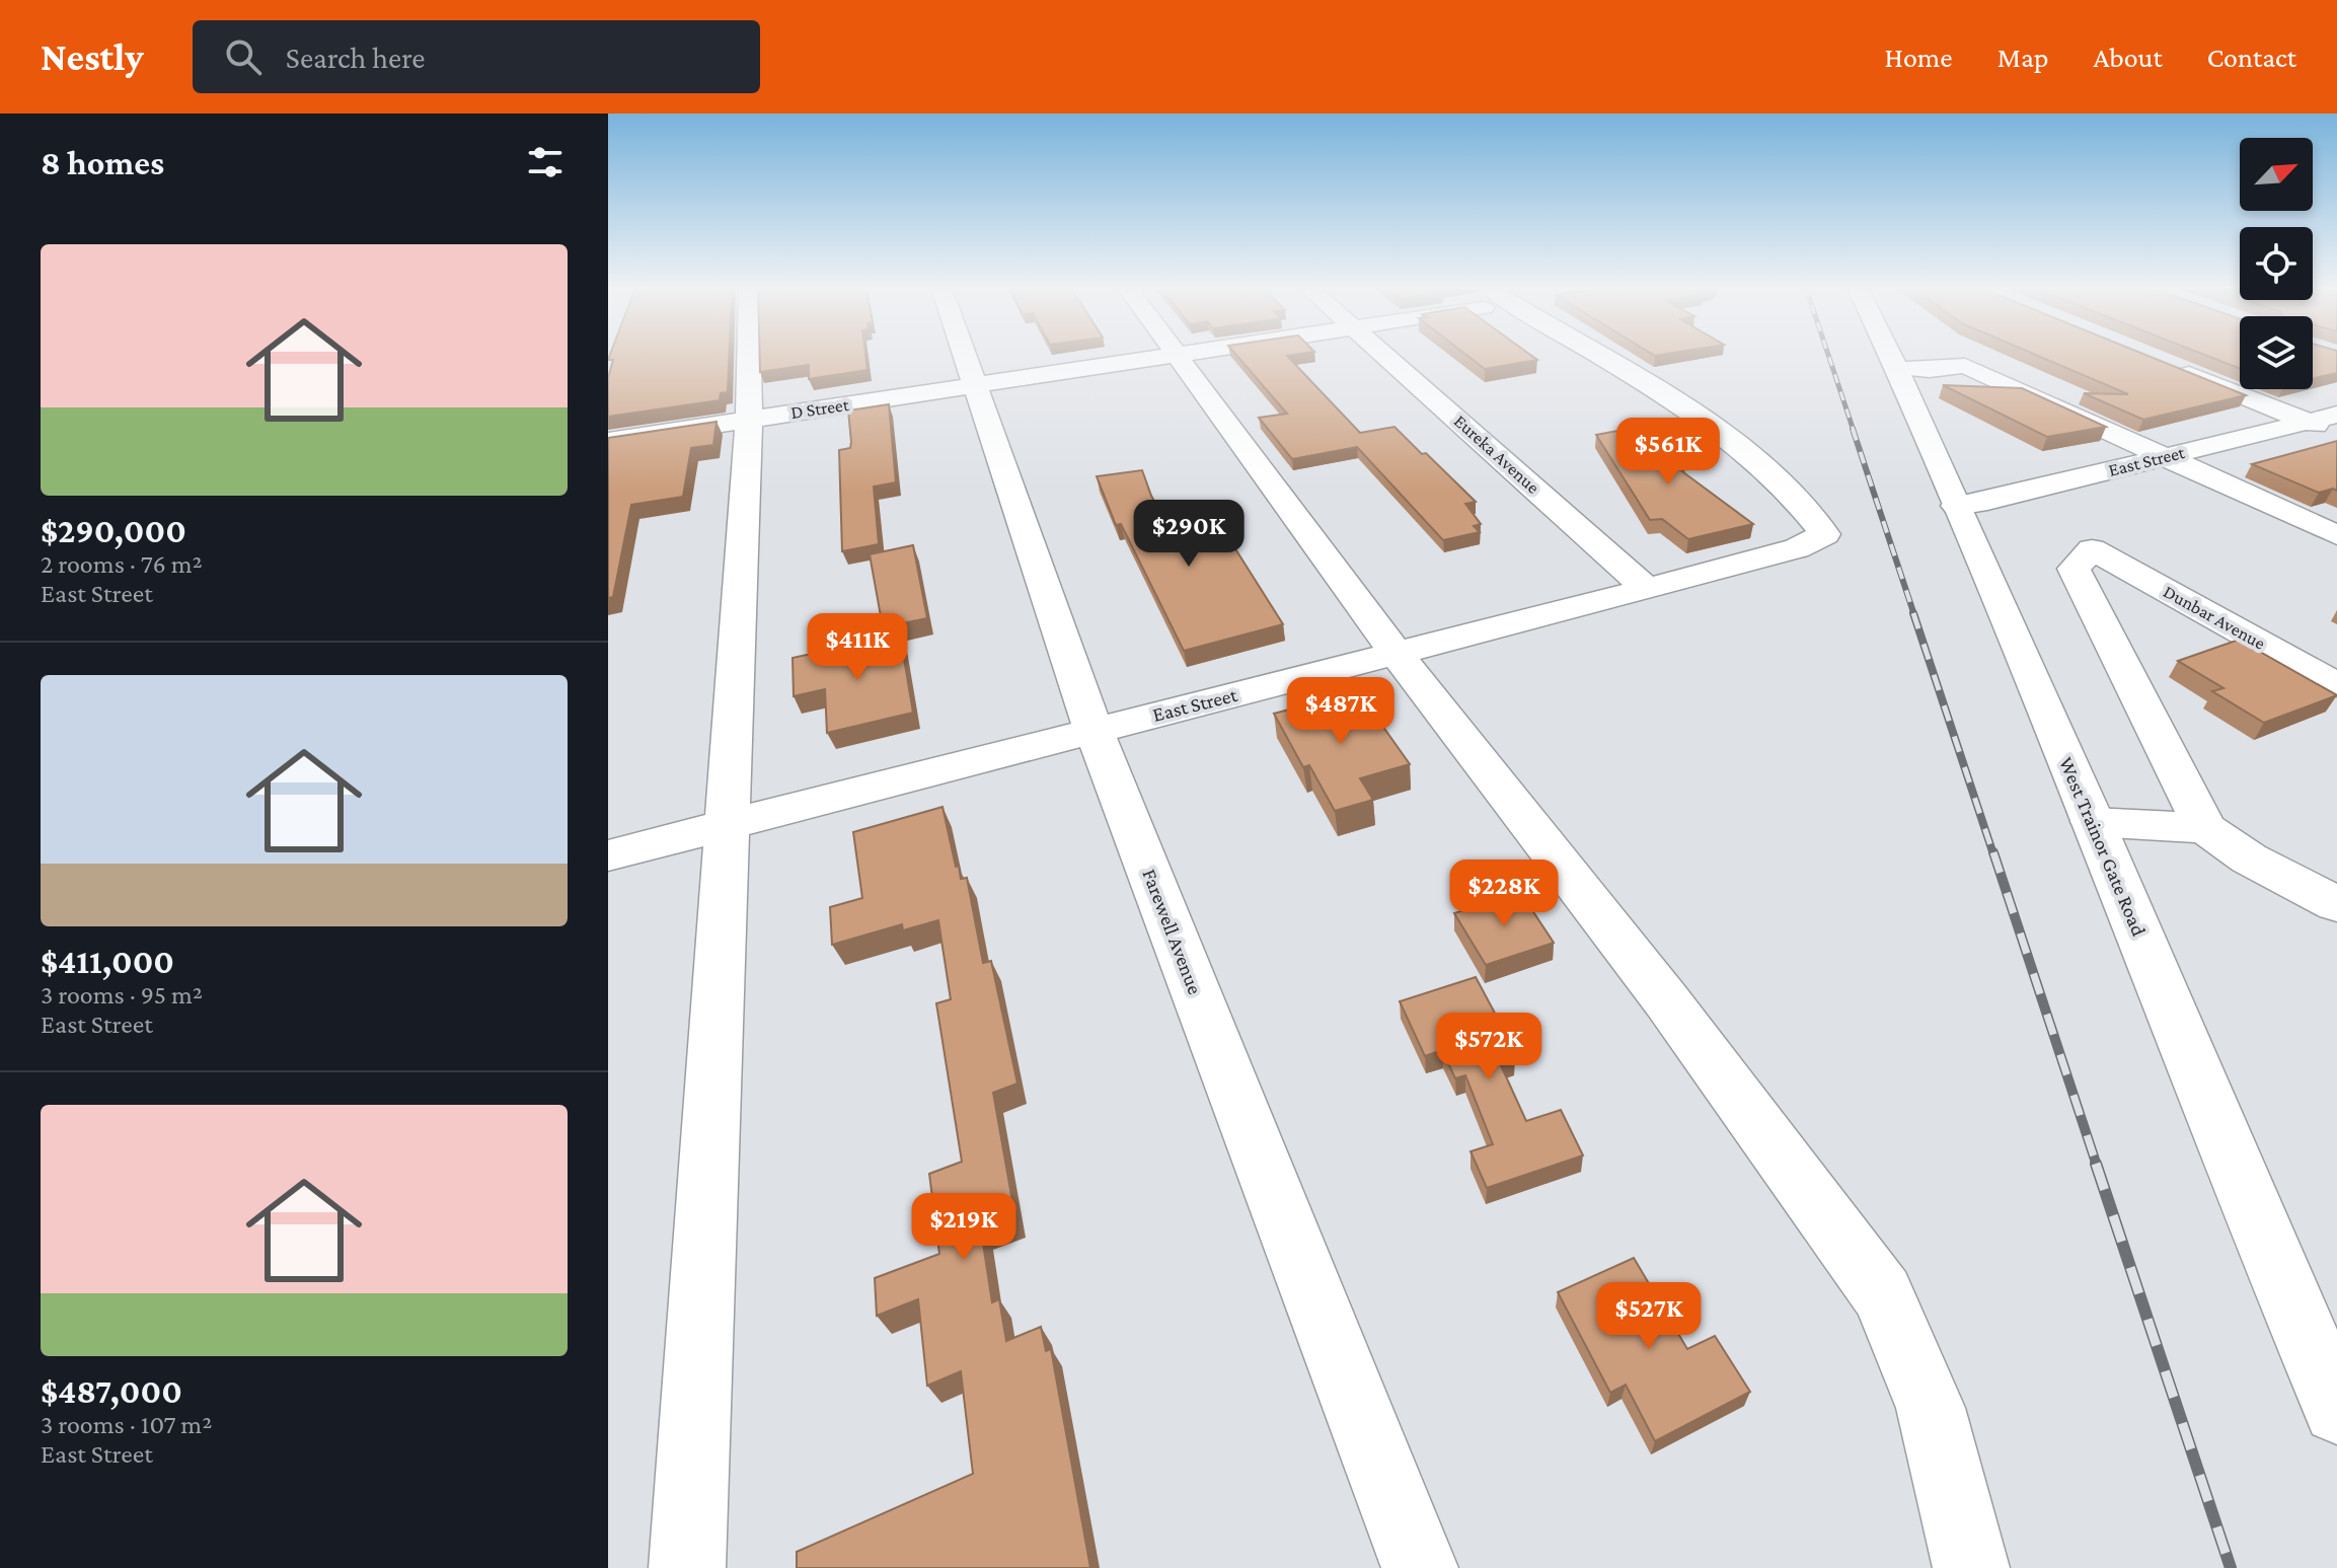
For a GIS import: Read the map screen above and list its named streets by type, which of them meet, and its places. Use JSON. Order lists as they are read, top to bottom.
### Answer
{
  "streets": {
    "street": [
      "D Street",
      "Eureka Avenue",
      "East Street",
      "Dunbar Avenue",
      "West Trainor Gate Road",
      "Farewell Avenue"
    ]
  },
  "crossings": [
    ["D Street", "Farewell Avenue"],
    ["Eureka Avenue", "East Street"],
    ["East Street", "West Trainor Gate Road"],
    ["East Street", "Farewell Avenue"]
  ],
  "north": "top right",
  "page": {
    "header": "Nestly",
    "search": "Search here",
    "nav": [
      "Home",
      "Map",
      "About",
      "Contact"
    ],
    "heading": "8 homes",
    "list": [
      {
        "name": "$290,000",
        "note": "2 rooms · 76 m² · East Street"
      },
      {
        "name": "$411,000",
        "note": "3 rooms · 95 m² · East Street"
      },
      {
        "name": "$487,000",
        "note": "3 rooms · 107 m² · East Street"
      }
    ],
    "price": [
      "$561K",
      "$290K",
      "$411K",
      "$487K",
      "$228K",
      "$572K",
      "$219K",
      "$527K"
    ]
  }
}
